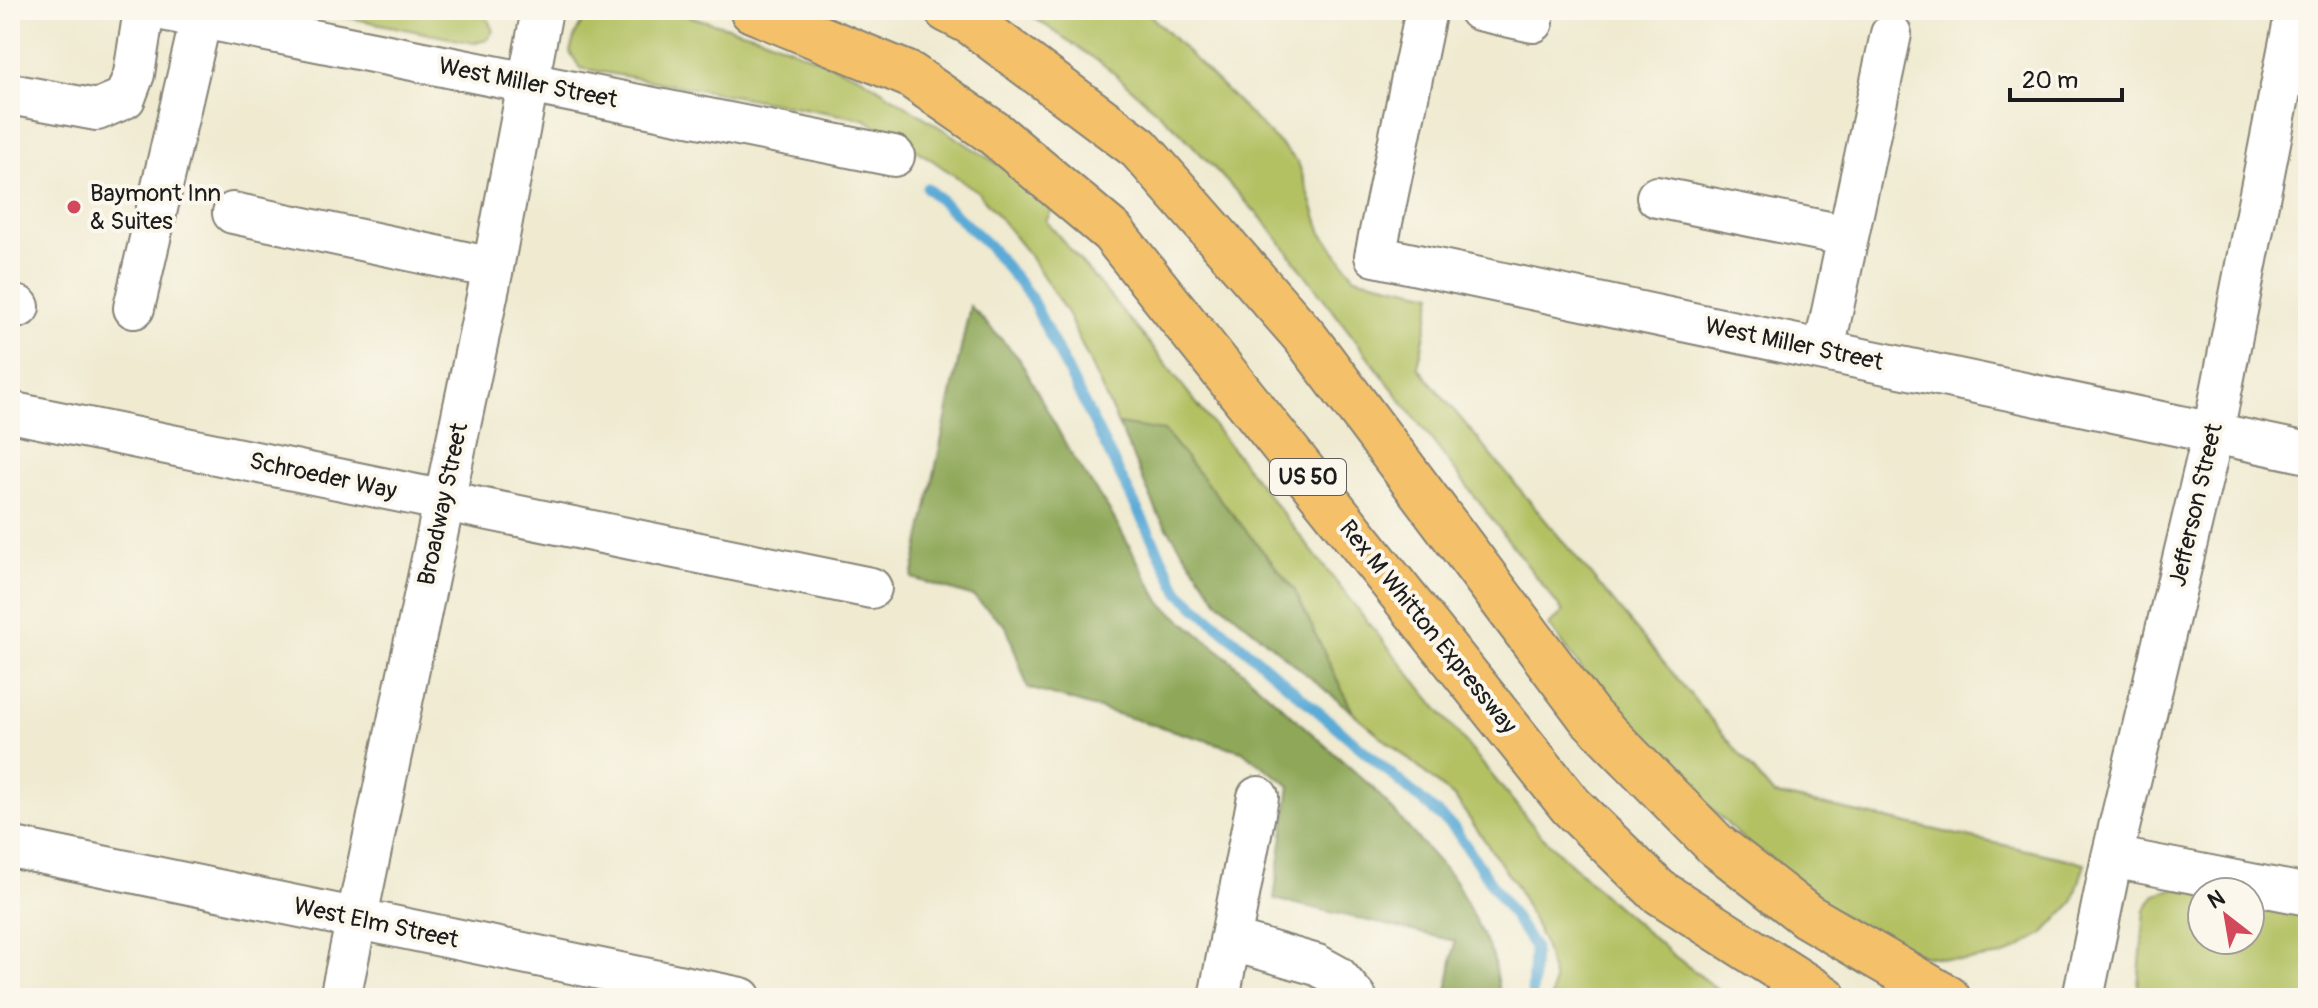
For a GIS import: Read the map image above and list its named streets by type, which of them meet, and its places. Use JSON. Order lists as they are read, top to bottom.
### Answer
{
  "streets": {
    "highway": ["US 50", "Rex M Whitton Expressway"],
    "street": [
      "West Miller Street",
      "Schroeder Way",
      "Broadway Street",
      "Jefferson Street",
      "West Elm Street"
    ]
  },
  "crossings": [
    ["West Miller Street", "Broadway Street"],
    ["West Miller Street", "Jefferson Street"],
    ["Schroeder Way", "Broadway Street"],
    ["Broadway Street", "West Elm Street"]
  ],
  "places": ["Baymont Inn & Suites"],
  "scale_bar": "20 m",
  "north": "top left"
}
